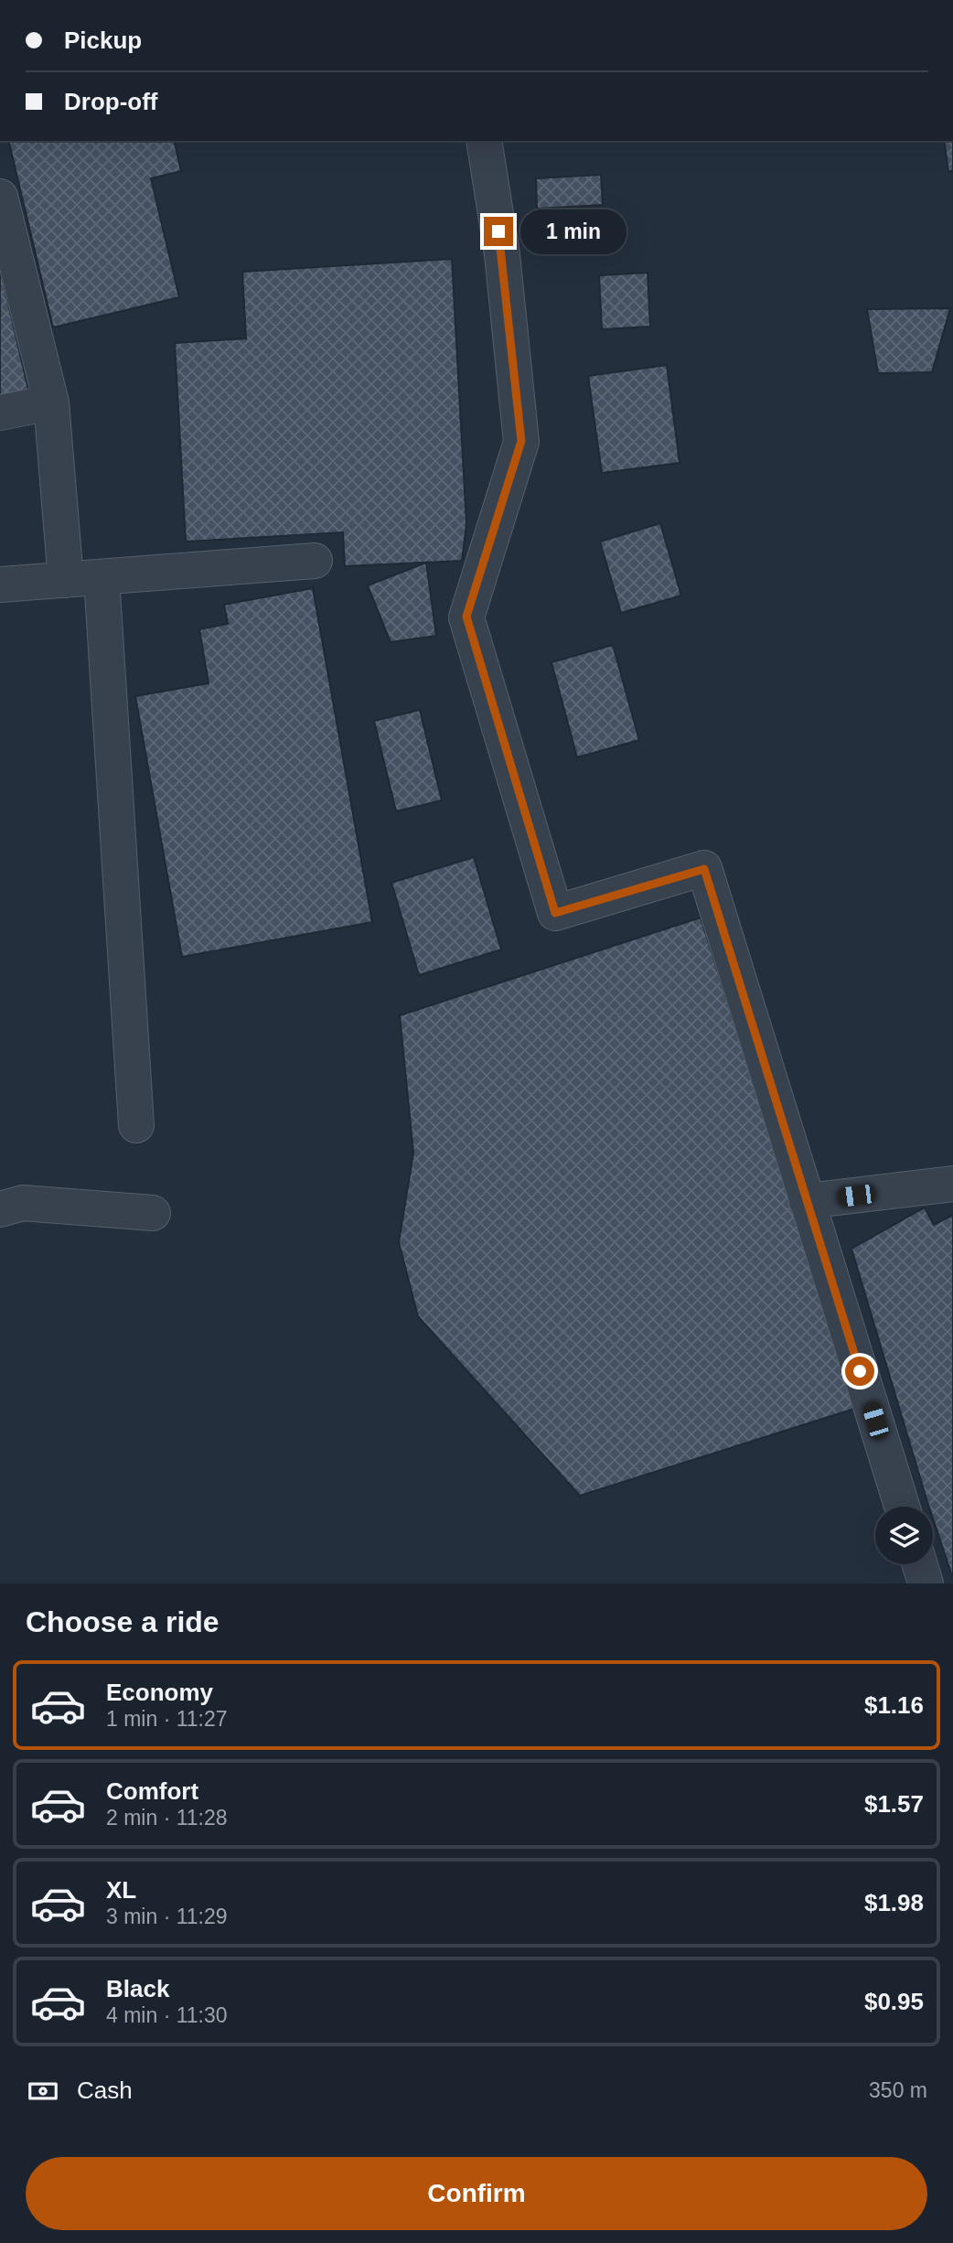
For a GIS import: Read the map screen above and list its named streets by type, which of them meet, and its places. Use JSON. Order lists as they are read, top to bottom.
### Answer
{
  "page": {
    "banner": ["Pickup", "Drop-off"],
    "bubble": "1 min",
    "heading": "Choose a ride",
    "list": [
      {
        "name": "Economy",
        "note": "1 min · 11:27",
        "value": "$1.16"
      },
      {
        "name": "Comfort",
        "note": "2 min · 11:28",
        "value": "$1.57"
      },
      {
        "name": "XL",
        "note": "3 min · 11:29",
        "value": "$1.98"
      },
      {
        "name": "Black",
        "note": "4 min · 11:30",
        "value": "$0.95"
      }
    ],
    "pay": ["Cash", "350 m"],
    "buttons": "Confirm"
  }
}
